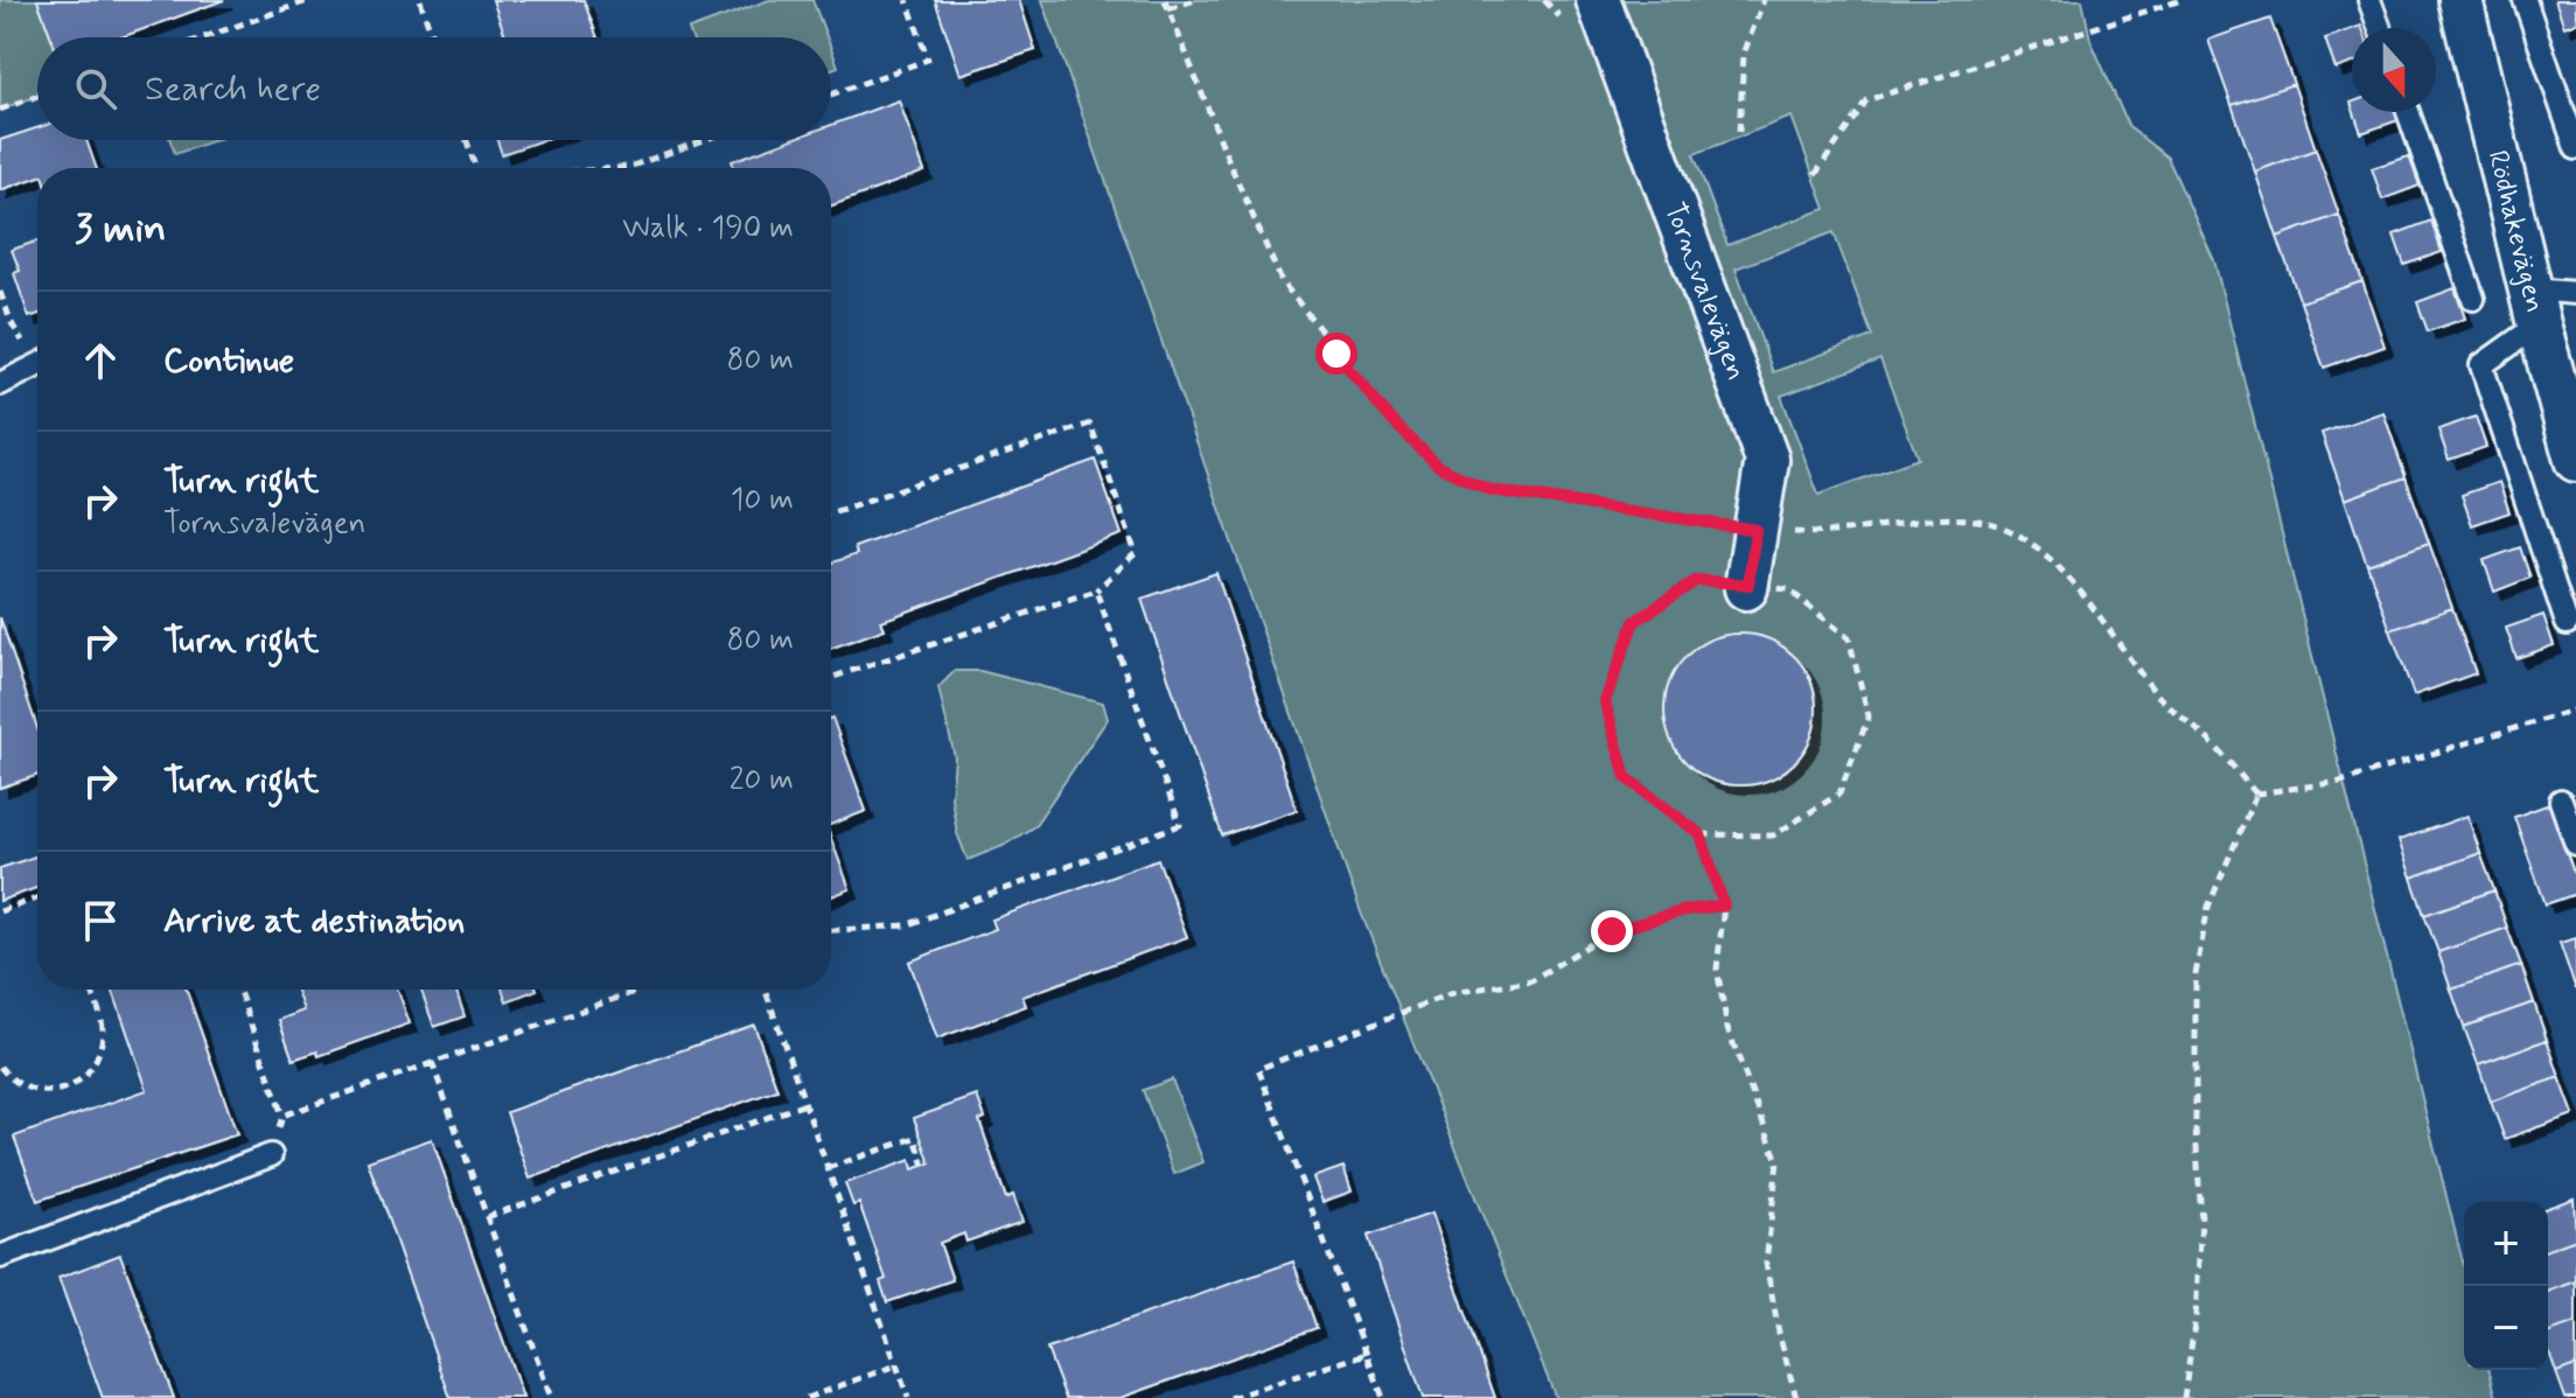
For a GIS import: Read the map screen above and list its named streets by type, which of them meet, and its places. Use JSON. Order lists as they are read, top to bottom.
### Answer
{
  "streets": {
    "street": ["Rödhakevägen", "Tornsvalevägen"]
  },
  "north": "bottom",
  "page": {
    "search": "Search here",
    "heading": ["3 min", "Walk · 190 m"],
    "list": [
      ["Continue", "80 m"],
      ["Turn right", "Tornsvalevägen", "10 m"],
      ["Turn right", "80 m"],
      ["Turn right", "20 m"],
      "Arrive at destination"
    ],
    "map_buttons": ["+", "−"]
  }
}
